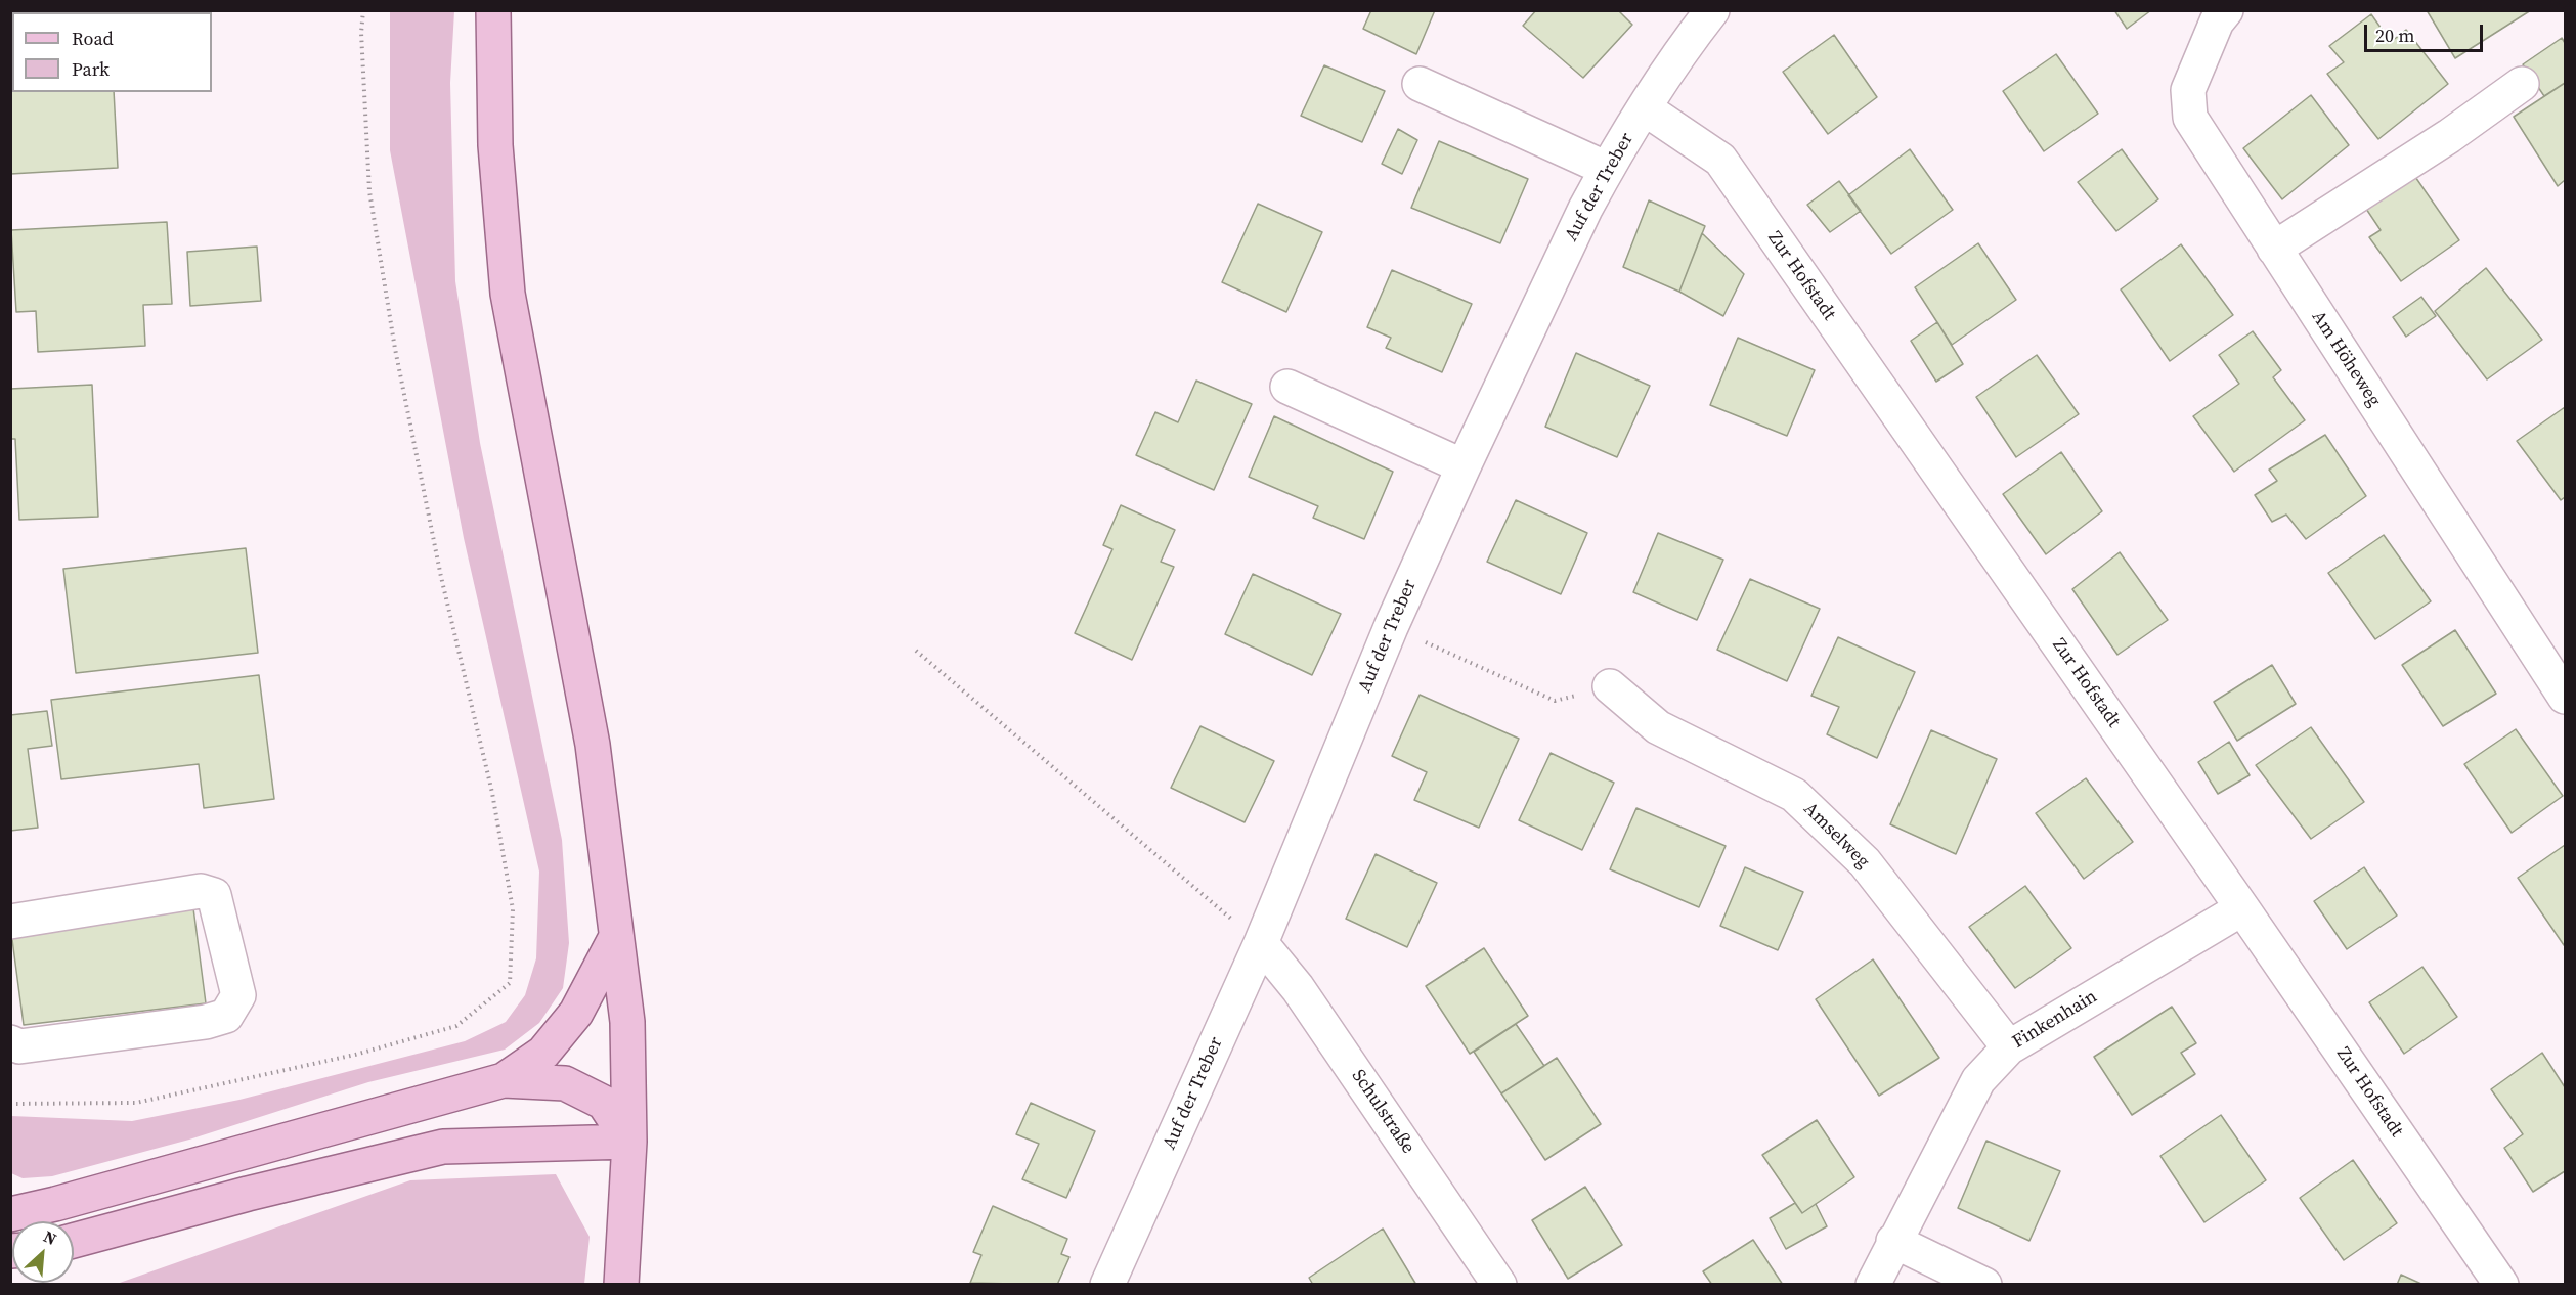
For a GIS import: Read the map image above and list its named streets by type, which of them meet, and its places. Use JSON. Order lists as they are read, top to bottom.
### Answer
{
  "streets": {
    "street": [
      "Auf der Treber",
      "Zur Hofstadt",
      "Am Höheweg",
      "Amselweg",
      "Finkenhain",
      "Schulstraße"
    ]
  },
  "crossings": [
    ["Auf der Treber", "Zur Hofstadt"],
    ["Auf der Treber", "Schulstraße"],
    ["Zur Hofstadt", "Finkenhain"],
    ["Amselweg", "Finkenhain"]
  ],
  "legend": ["Road", "Park"],
  "scale_bar": "20 m",
  "north": "top right"
}
